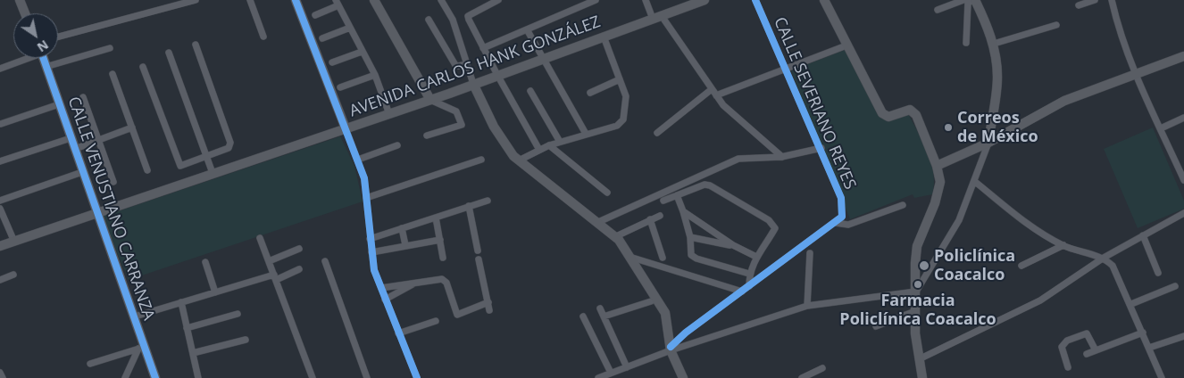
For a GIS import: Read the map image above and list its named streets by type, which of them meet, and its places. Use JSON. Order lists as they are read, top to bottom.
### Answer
{
  "streets": {
    "main road": ["AVENIDA CARLOS HANK GONZÁLEZ", "CALLE VENUSTIANO CARRANZA"],
    "street": ["CALLE SEVERIANO REYES"]
  },
  "crossings": [
    ["AVENIDA CARLOS HANK GONZÁLEZ", "CALLE VENUSTIANO CARRANZA"]
  ],
  "places": ["Correos de México", "Policlínica Coacalco", "Farmacia Policlínica Coacalco"],
  "north": "bottom right"
}
